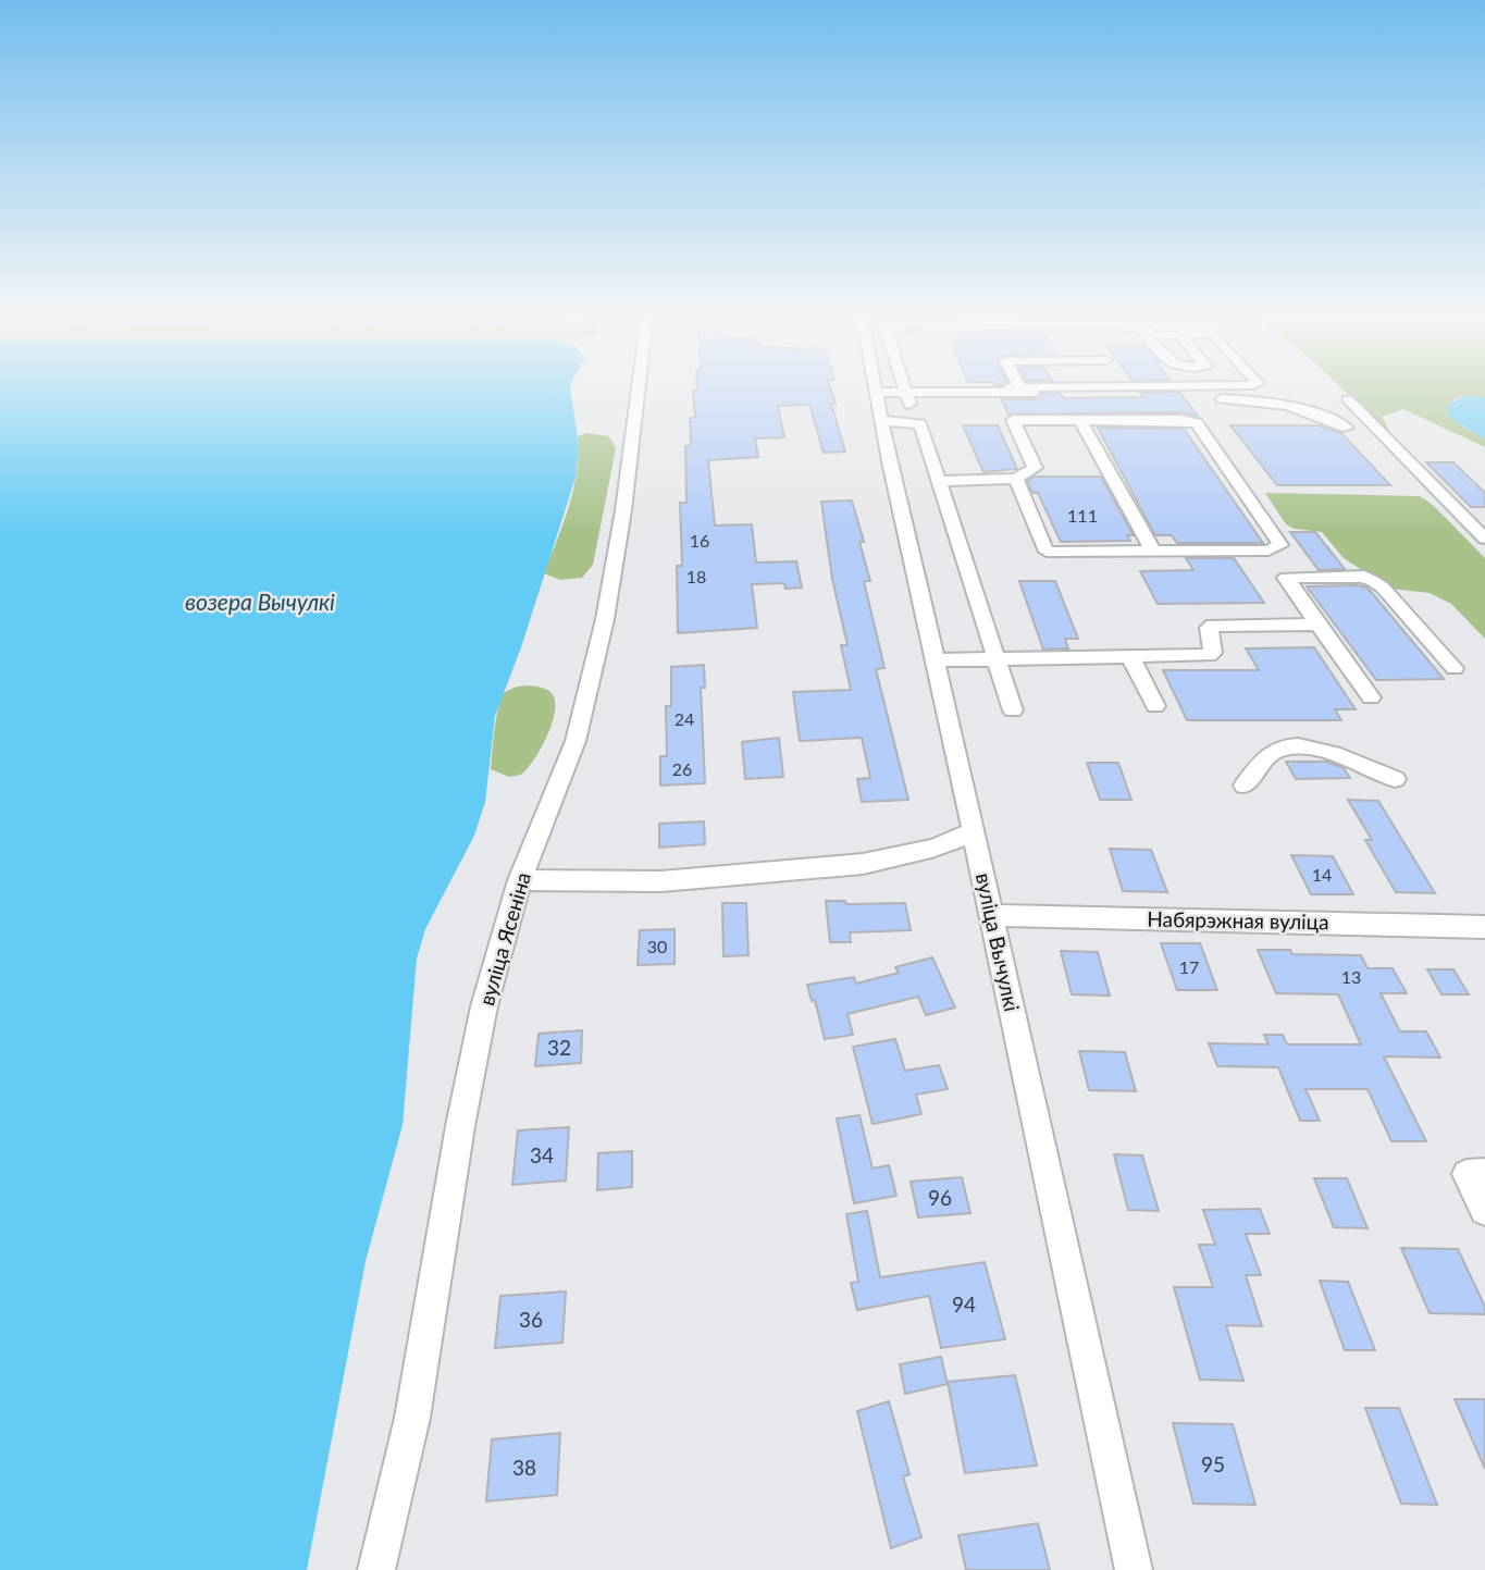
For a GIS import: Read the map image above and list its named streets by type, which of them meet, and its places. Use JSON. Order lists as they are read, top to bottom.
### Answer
{
  "streets": {
    "street": ["Набярэжная вуліца", "вуліца Ясеніна", "вуліца Вычулкі"]
  },
  "crossings": [
    ["Набярэжная вуліца", "вуліца Вычулкі"]
  ],
  "water": ["возера Вычулкі"],
  "house_numbers": [
    "111",
    "16",
    "18",
    "24",
    "26",
    "14",
    "30",
    "17",
    "13",
    "32",
    "34",
    "96",
    "94",
    "36",
    "95",
    "38"
  ]
}
